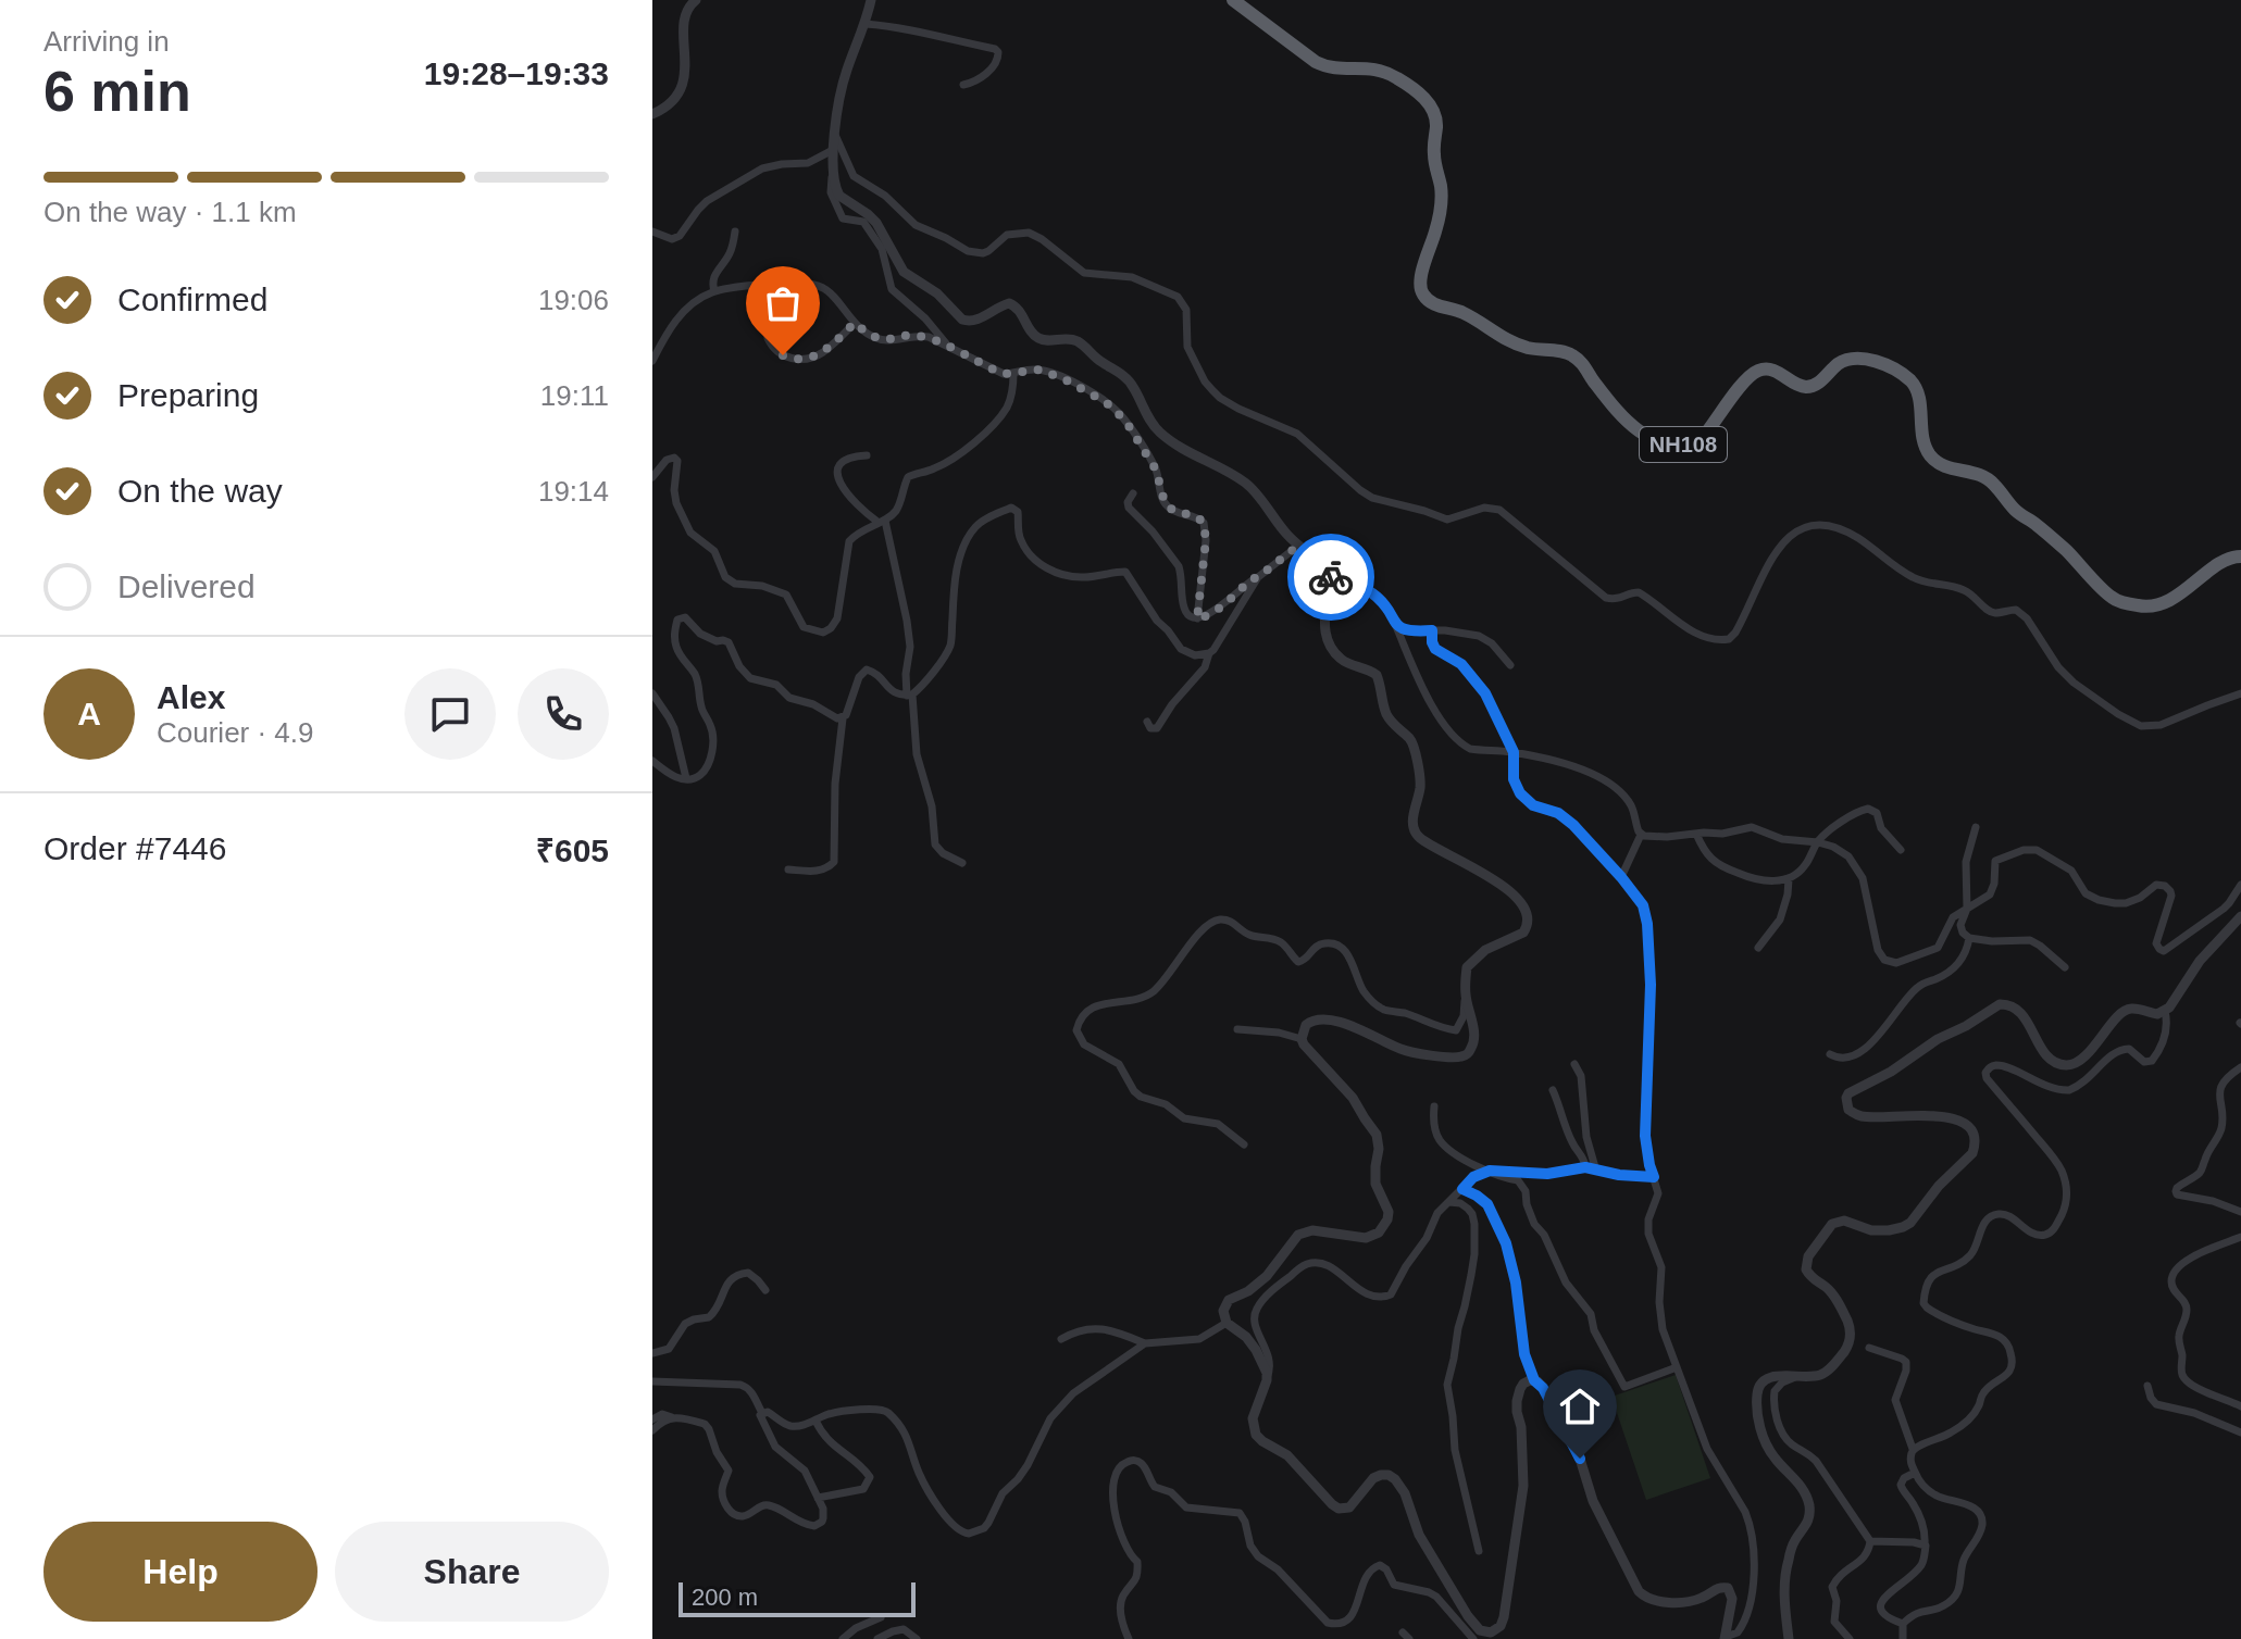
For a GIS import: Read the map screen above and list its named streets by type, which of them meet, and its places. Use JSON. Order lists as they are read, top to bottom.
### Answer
{
  "streets": {
    "highway": ["NH108"]
  },
  "scale_bar": "200 m",
  "page": {
    "heading": ["6 min", "Arriving in", "19:28–19:33"],
    "panel": [
      "Alex",
      "Courier · 4.9",
      "Order #7446",
      "₹605"
    ],
    "bar": "On the way · 1.1 km",
    "list": [
      ["Confirmed", "19:06"],
      ["Preparing", "19:11"],
      ["On the way", "19:14"],
      "Delivered"
    ],
    "round": "A",
    "buttons": ["Help", "Share"],
    "scale": "200 m"
  }
}
